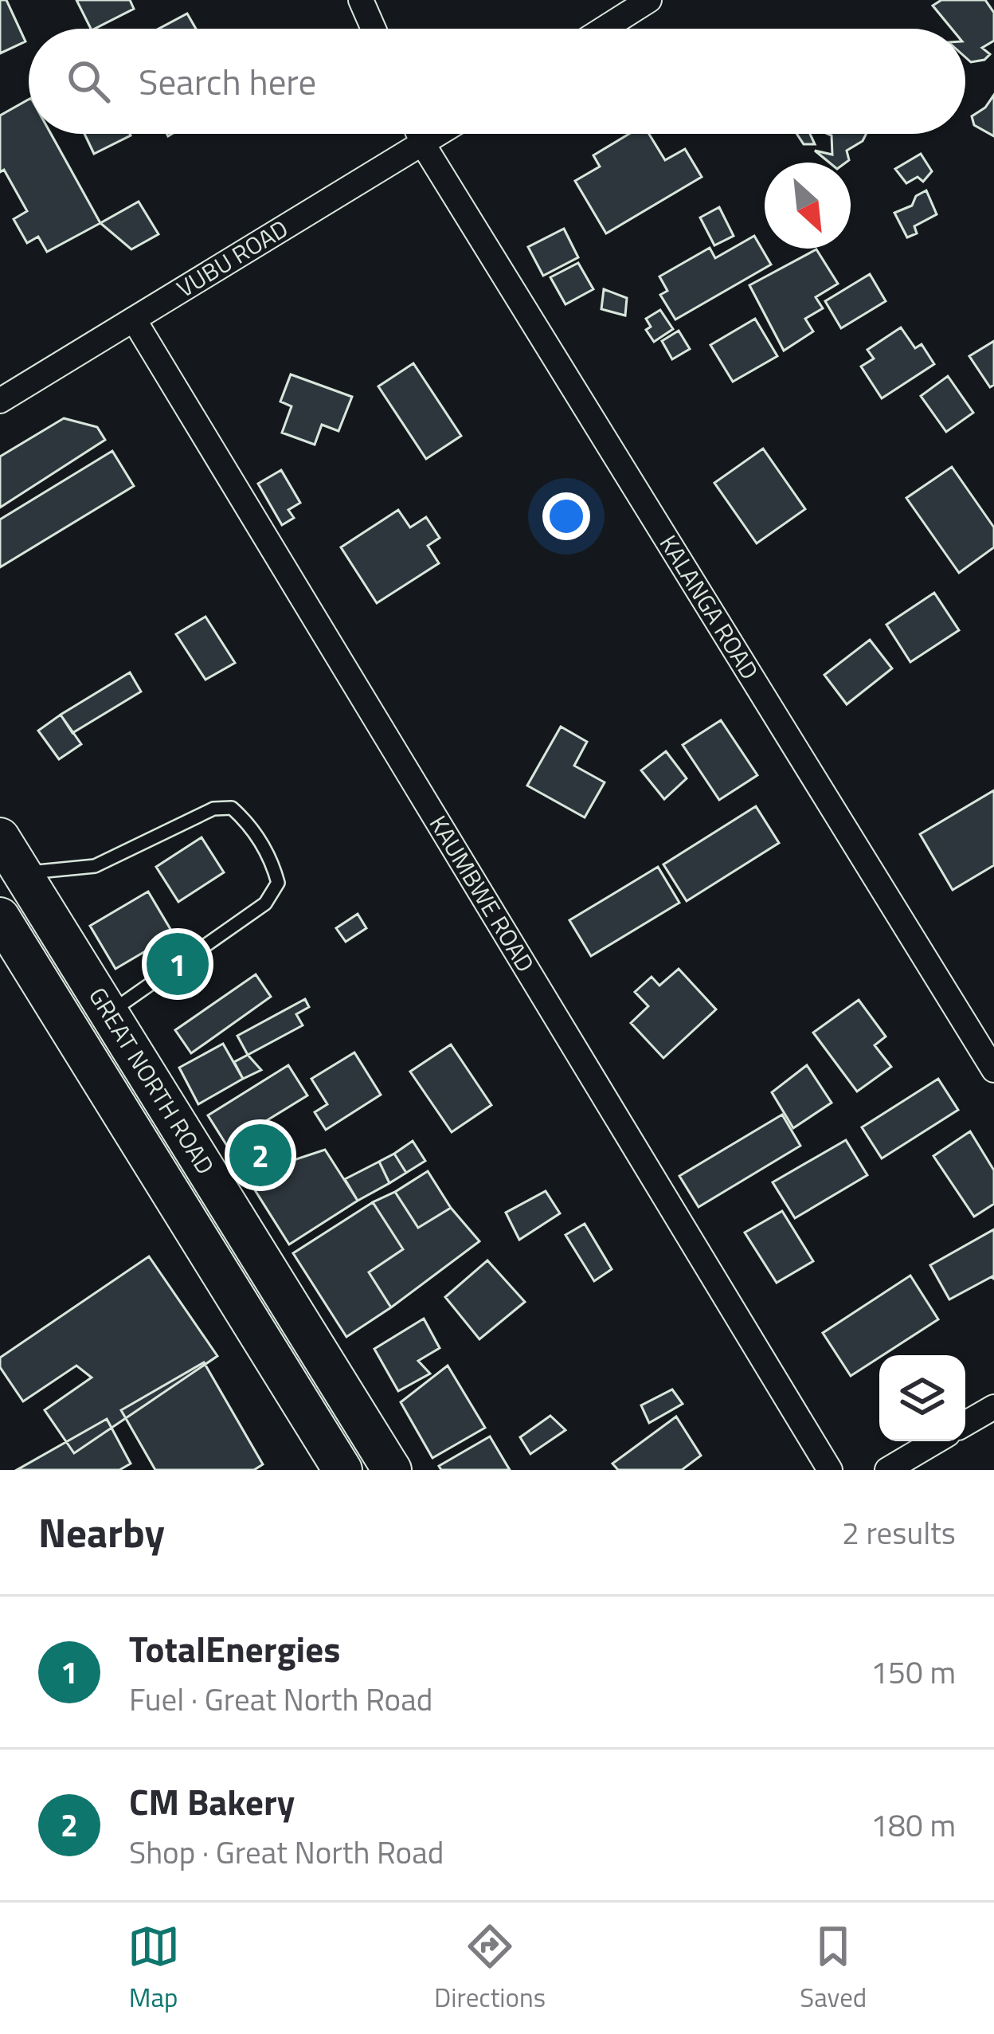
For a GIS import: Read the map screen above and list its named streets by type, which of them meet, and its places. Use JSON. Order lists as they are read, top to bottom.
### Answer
{
  "streets": {
    "main road": ["GREAT NORTH ROAD"],
    "street": ["VUBU ROAD", "KALANGA ROAD", "KAUMBWE ROAD"]
  },
  "crossings": [
    ["VUBU ROAD", "KALANGA ROAD"],
    ["VUBU ROAD", "KAUMBWE ROAD"]
  ],
  "north": "bottom right",
  "page": {
    "search": "Search here",
    "pins": ["1", "2"],
    "heading": ["Nearby", "2 results"],
    "list": [
      {
        "mark": "1",
        "name": "TotalEnergies",
        "note": "Fuel · Great North Road",
        "value": "150 m"
      },
      {
        "mark": "2",
        "name": "CM Bakery",
        "note": "Shop · Great North Road",
        "value": "180 m"
      }
    ],
    "nav": ["Map", "Directions", "Saved"]
  }
}
